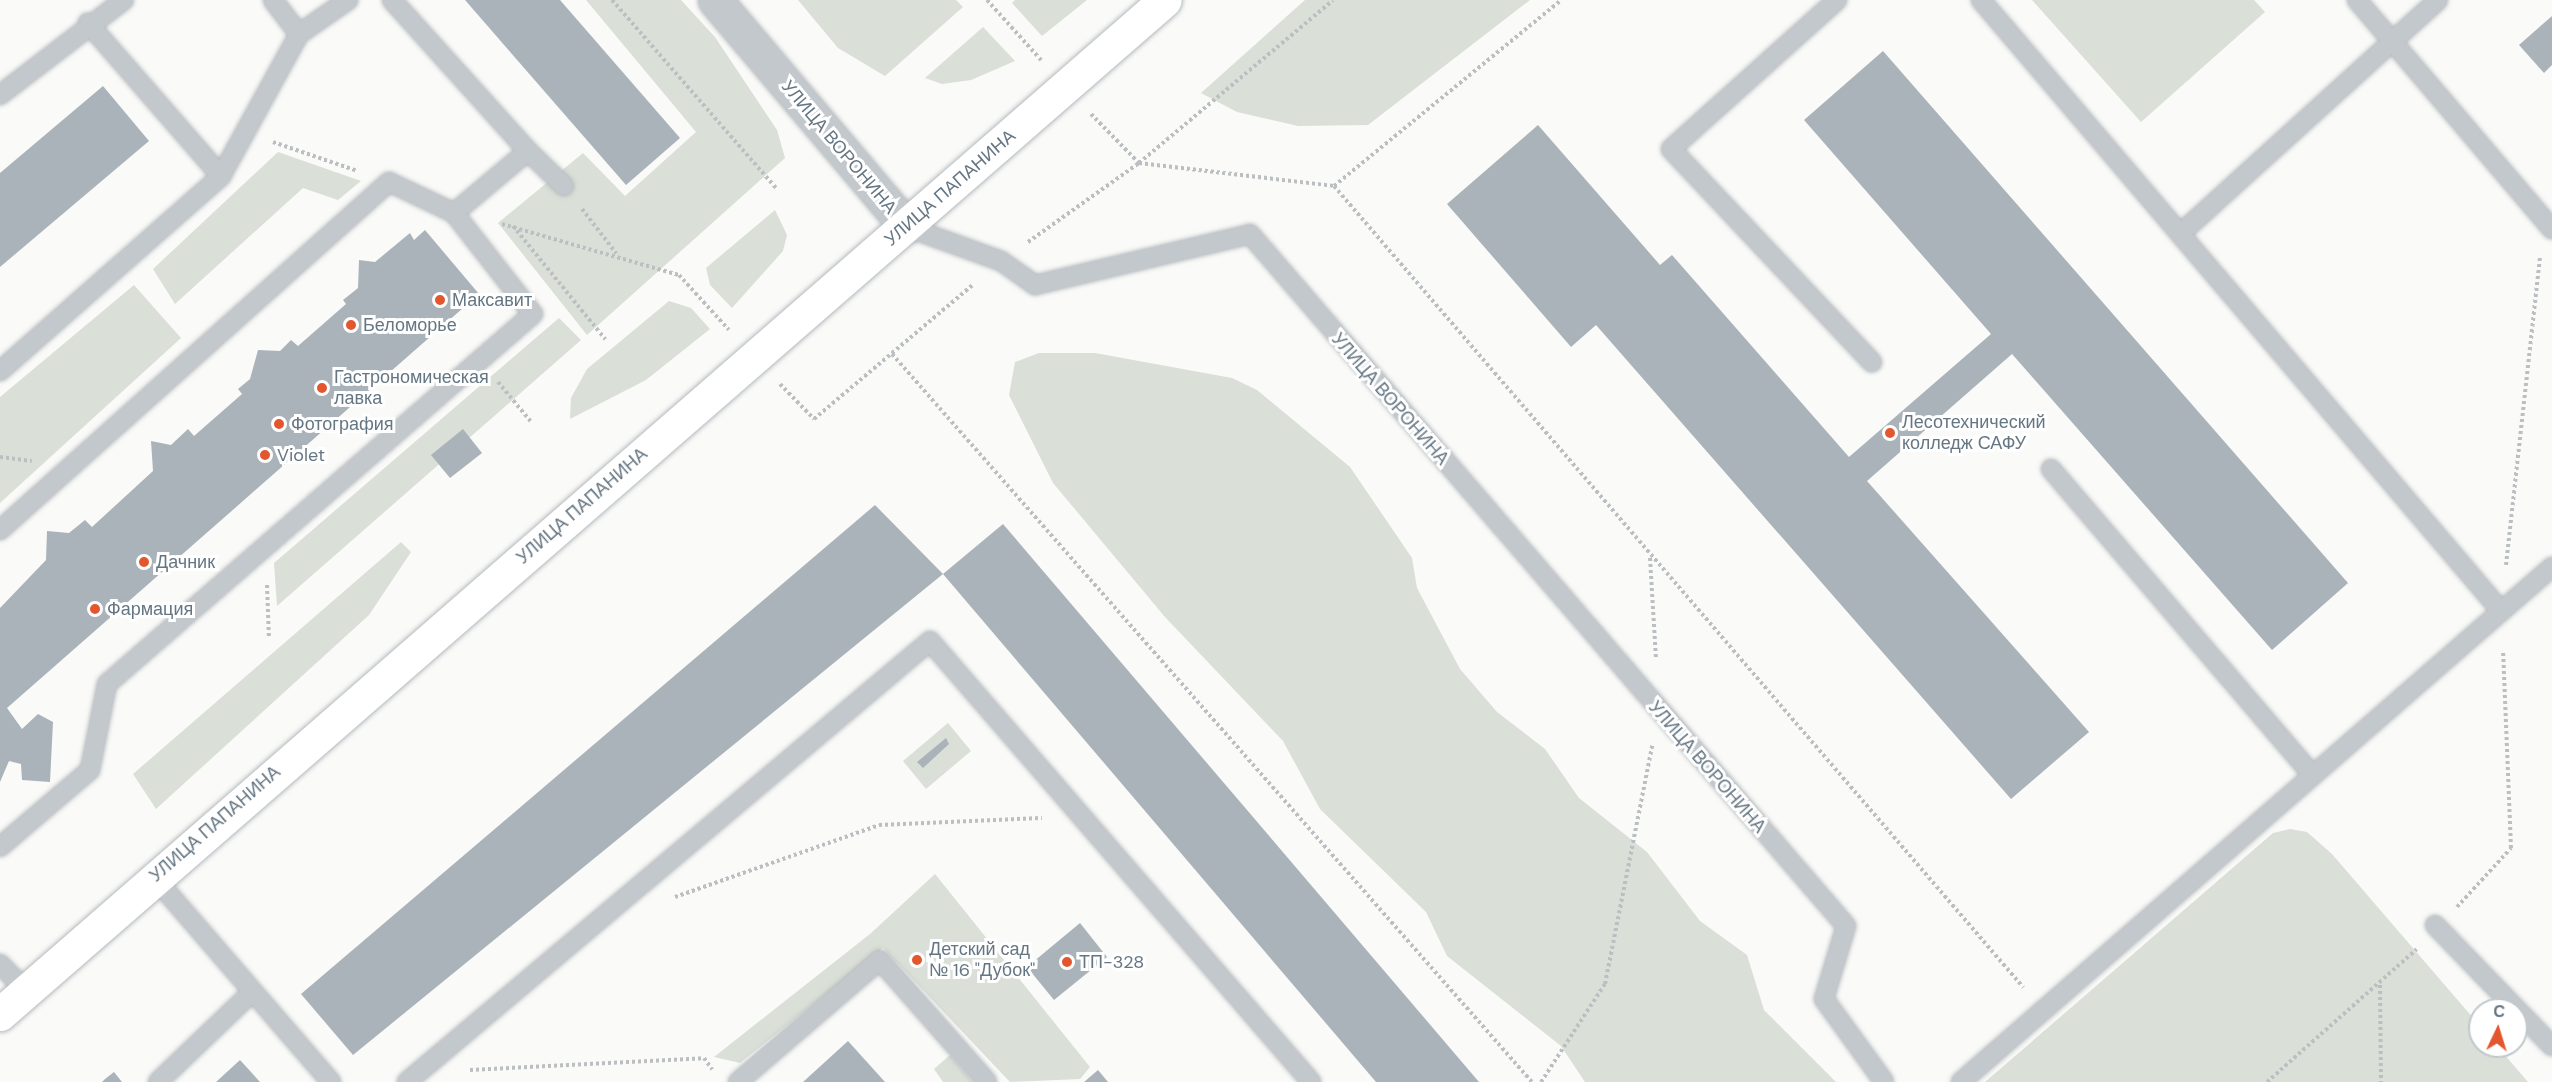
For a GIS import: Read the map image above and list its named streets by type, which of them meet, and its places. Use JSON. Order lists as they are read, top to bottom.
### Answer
{
  "streets": {
    "main road": ["УЛИЦА ПАПАНИНА"],
    "street": ["УЛИЦА ВОРОНИНА"]
  },
  "crossings": [
    ["УЛИЦА ВОРОНИНА", "УЛИЦА ПАПАНИНА"]
  ],
  "places": [
    "Максавит",
    "Беломорье",
    "Гастрономическая лавка",
    "Фотография",
    "Лесотехнический колледж САФУ",
    "Violet",
    "Дачник",
    "Фармация",
    "Детский сад № 16 \"Дубок\"",
    "ТП-328"
  ],
  "north": "top"
}
